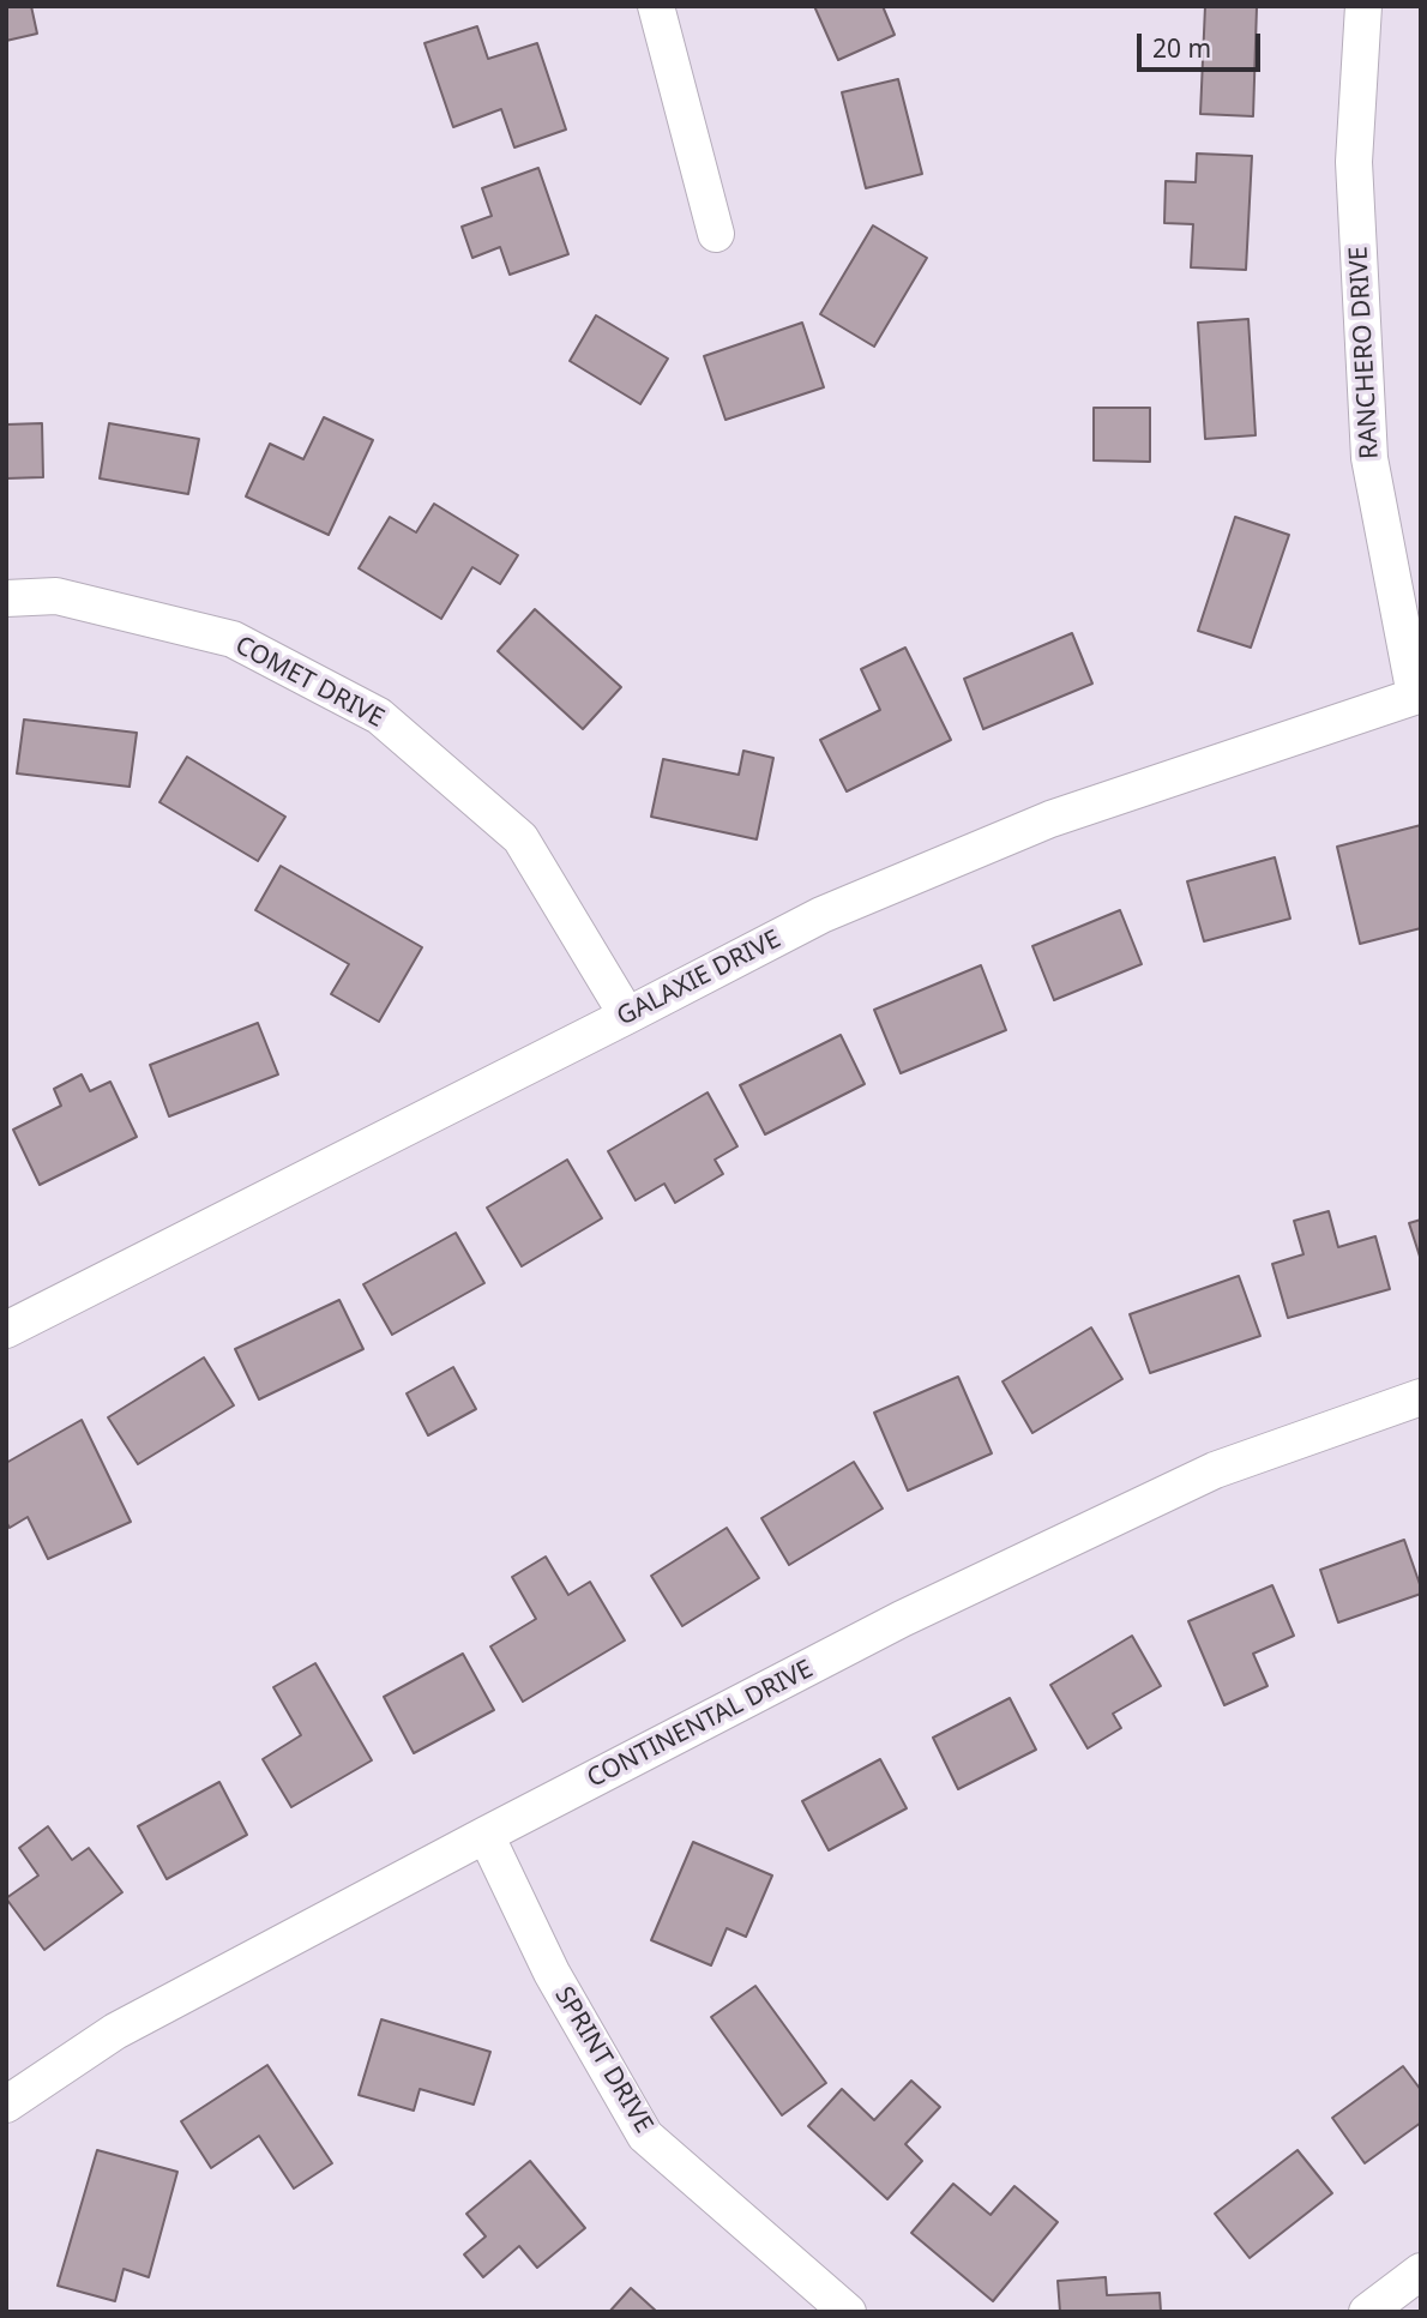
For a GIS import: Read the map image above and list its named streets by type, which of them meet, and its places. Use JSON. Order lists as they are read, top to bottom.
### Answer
{
  "streets": {
    "street": [
      "RANCHERO DRIVE",
      "COMET DRIVE",
      "GALAXIE DRIVE",
      "CONTINENTAL DRIVE",
      "SPRINT DRIVE"
    ]
  },
  "crossings": [
    ["RANCHERO DRIVE", "GALAXIE DRIVE"],
    ["COMET DRIVE", "GALAXIE DRIVE"],
    ["CONTINENTAL DRIVE", "SPRINT DRIVE"]
  ],
  "scale_bar": "20 m"
}
